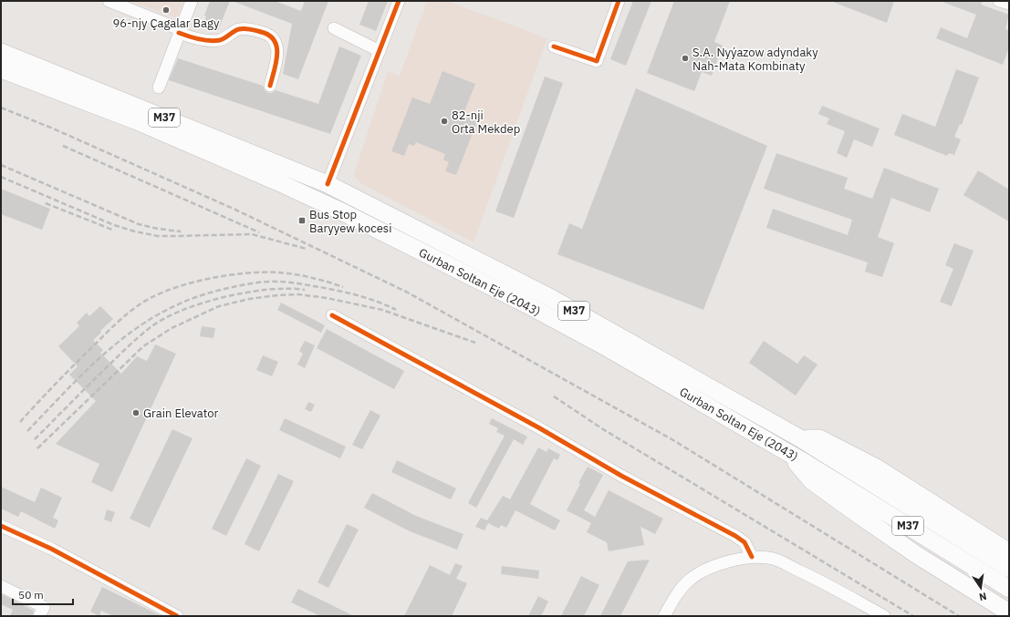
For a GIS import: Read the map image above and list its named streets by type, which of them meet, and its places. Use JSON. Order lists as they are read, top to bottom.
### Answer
{
  "streets": {
    "highway": ["M37", "Gurban Soltan Eje (2043)"]
  },
  "places": {
    "other": [
      "96-njy Çagalar Bagy",
      "S.A. Nyýazow adyndaky Nah-Mata Kombinaty",
      "82-nji Orta Mekdep",
      "Grain Elevator"
    ],
    "transit": ["Bus Stop Baryyew kocesi"]
  },
  "scale_bar": "50 m",
  "north": "bottom"
}
